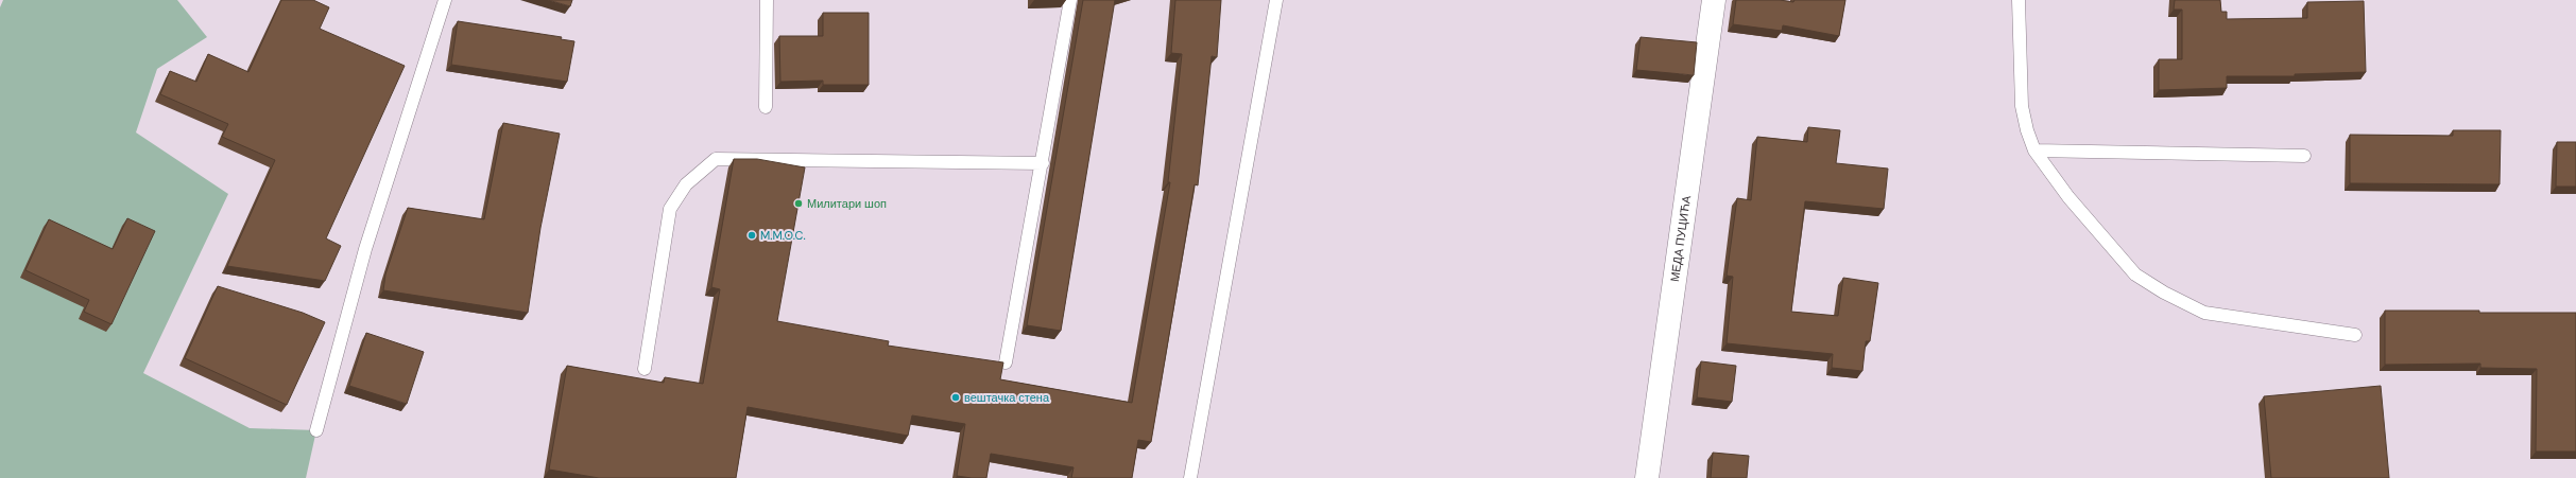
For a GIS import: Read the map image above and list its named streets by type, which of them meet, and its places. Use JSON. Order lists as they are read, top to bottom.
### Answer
{
  "streets": {
    "street": ["МЕДА ПУЦИЋА"]
  },
  "places": ["Милитари шоп", "M.M.O.C.", "вештачка стена"]
}
